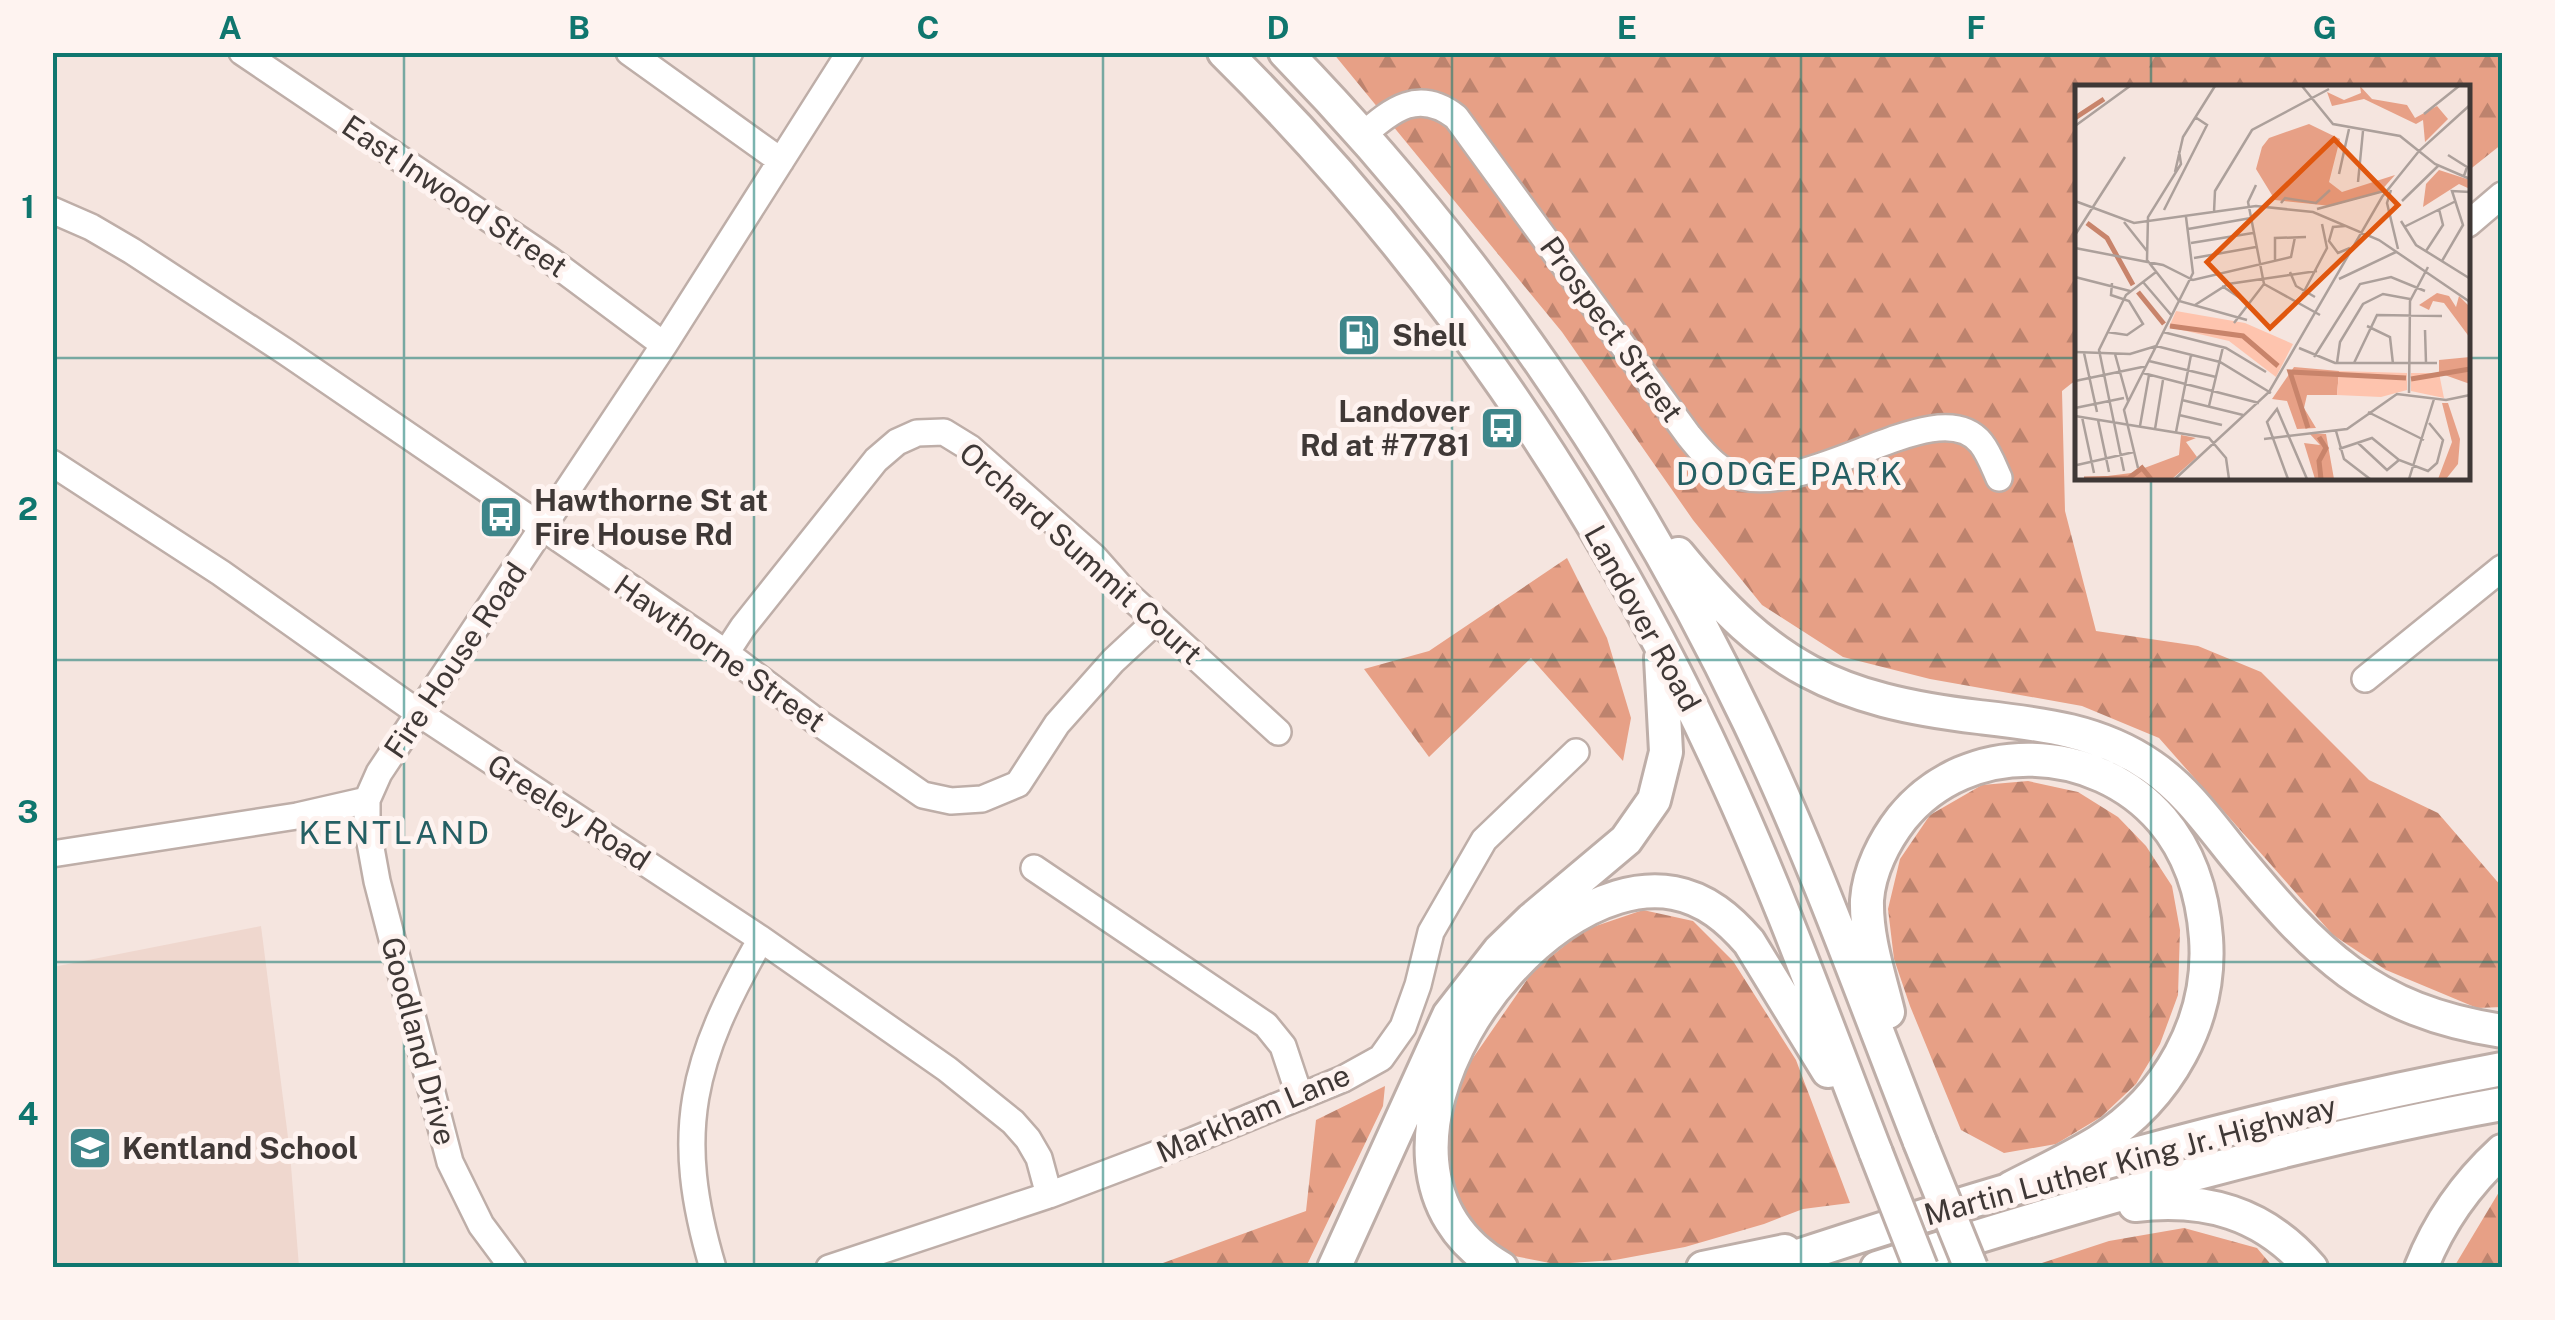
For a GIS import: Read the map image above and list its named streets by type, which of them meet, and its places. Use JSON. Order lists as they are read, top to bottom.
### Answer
{
  "streets": {
    "main road": ["Landover Road", "Martin Luther King Jr. Highway"],
    "street": [
      "East Inwood Street",
      "Prospect Street",
      "Orchard Summit Court",
      "Hawthorne Street",
      "Fire House Road",
      "Greeley Road",
      "Goodland Drive",
      "Markham Lane"
    ]
  },
  "crossings": [
    ["East Inwood Street", "Fire House Road"],
    ["Prospect Street", "Landover Road"],
    ["Orchard Summit Court", "Hawthorne Street"],
    ["Hawthorne Street", "Fire House Road"],
    ["Fire House Road", "Greeley Road"],
    ["Fire House Road", "Goodland Drive"],
    ["Greeley Road", "Markham Lane"]
  ],
  "districts": ["DODGE PARK", "KENTLAND"],
  "places": {
    "fuel station": ["Shell"],
    "bus stop": ["Landover Rd at #7781", "Hawthorne St at Fire House Rd"],
    "school or university": ["Kentland School"]
  },
  "grid": {
    "columns": [
      "A",
      "B",
      "C",
      "D",
      "E",
      "F",
      "G"
    ],
    "rows": [
      "1",
      "2",
      "3",
      "4"
    ]
  }
}
